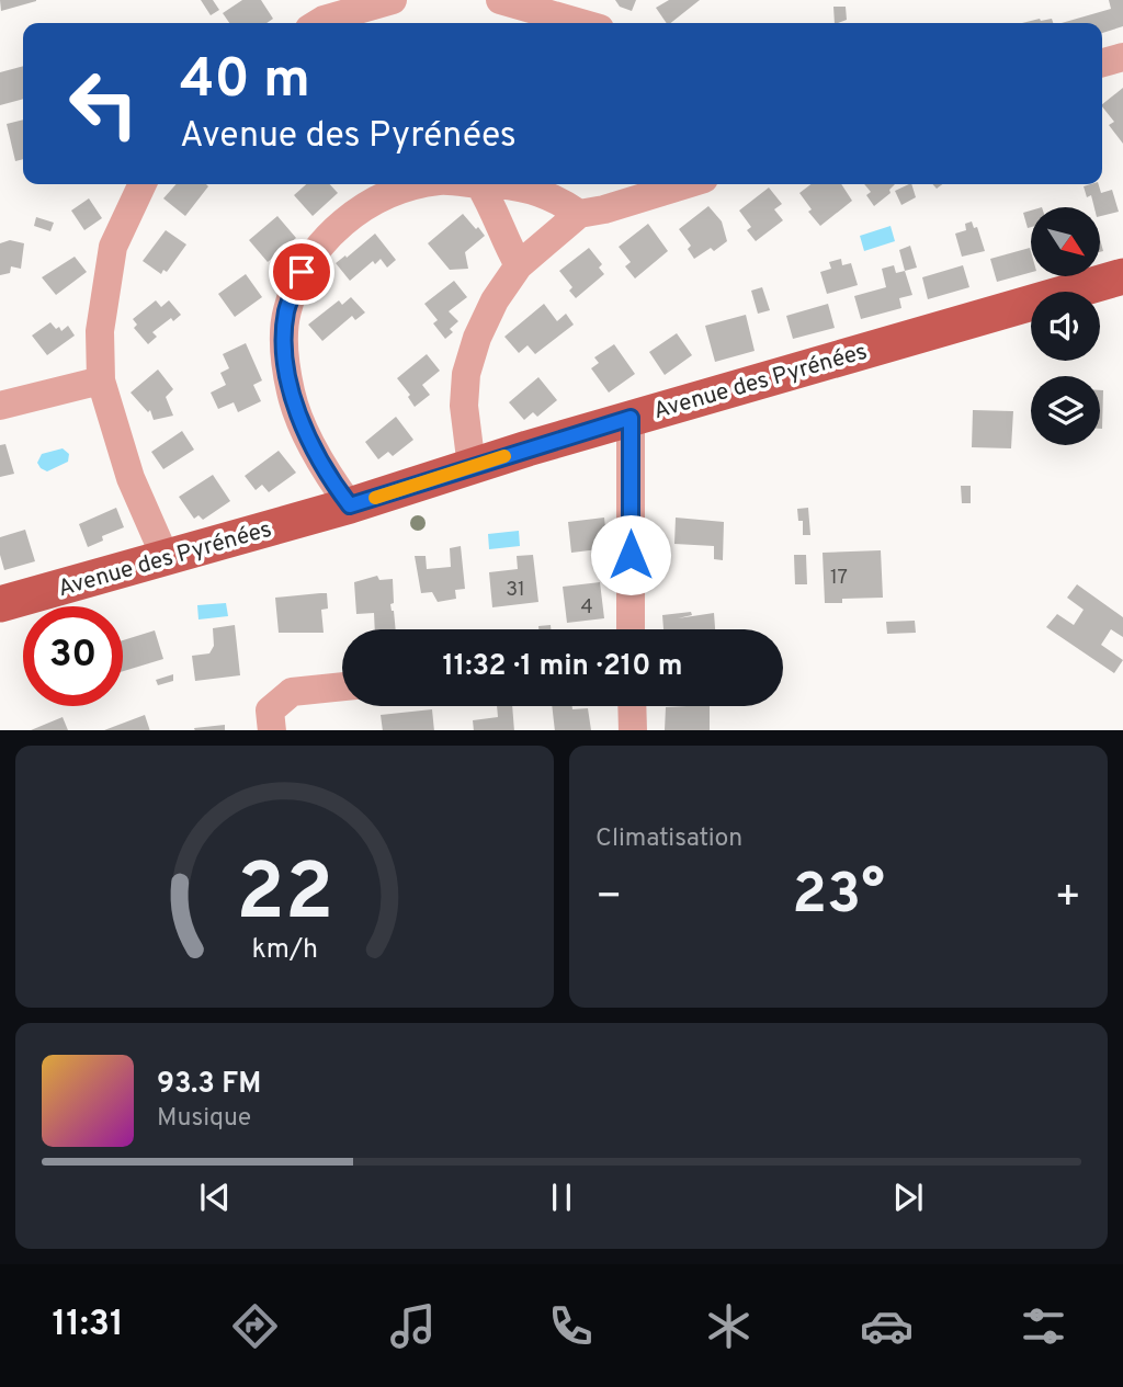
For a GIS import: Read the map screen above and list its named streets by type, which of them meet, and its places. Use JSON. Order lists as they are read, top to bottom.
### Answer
{
  "streets": {
    "main road": ["Avenue des Pyrénées"]
  },
  "house_numbers": ["17", "31", "4"],
  "north": "bottom right",
  "page": {
    "turn": ["40 m", "Avenue des Pyrénées"],
    "limit": "30",
    "trip": "11:32 · 1 min · 210 m",
    "tile": "Climatisation",
    "heat": ["−", "23°", "+"],
    "song": ["93.3 FM", "Musique"],
    "tabs": "11:31",
    "gauge": ["22", "km/h"]
  }
}
